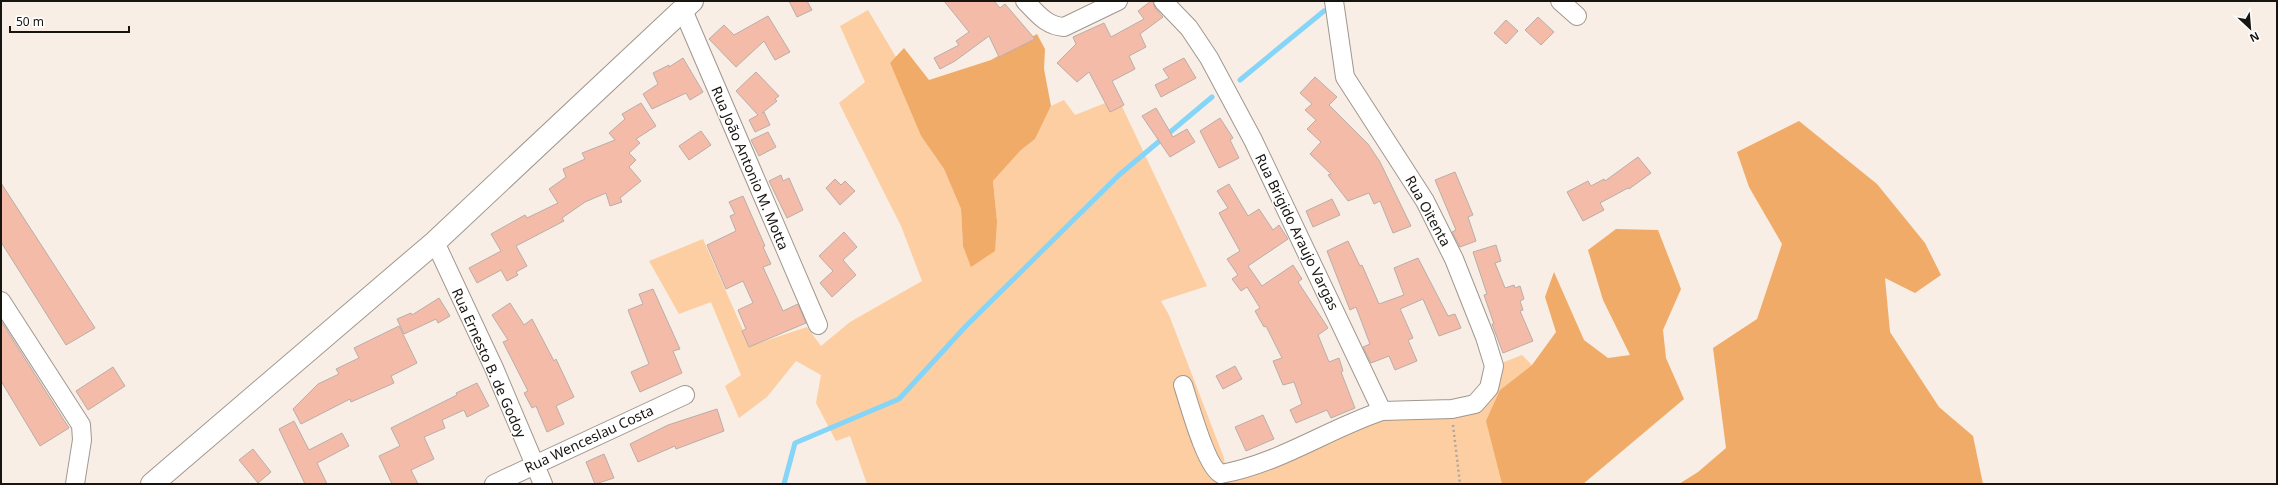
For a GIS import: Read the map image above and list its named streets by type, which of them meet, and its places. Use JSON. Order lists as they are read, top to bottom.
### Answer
{
  "streets": {
    "street": [
      "Rua João Antonio M. Motta",
      "Rua Oitenta",
      "Rua Brigido Araujo Vargas",
      "Rua Ernesto B. de Godoy",
      "Rua Wenceslau Costa"
    ]
  },
  "crossings": [
    ["Rua Ernesto B. de Godoy", "Rua Wenceslau Costa"]
  ],
  "scale_bar": "50 m",
  "north": "bottom right"
}
